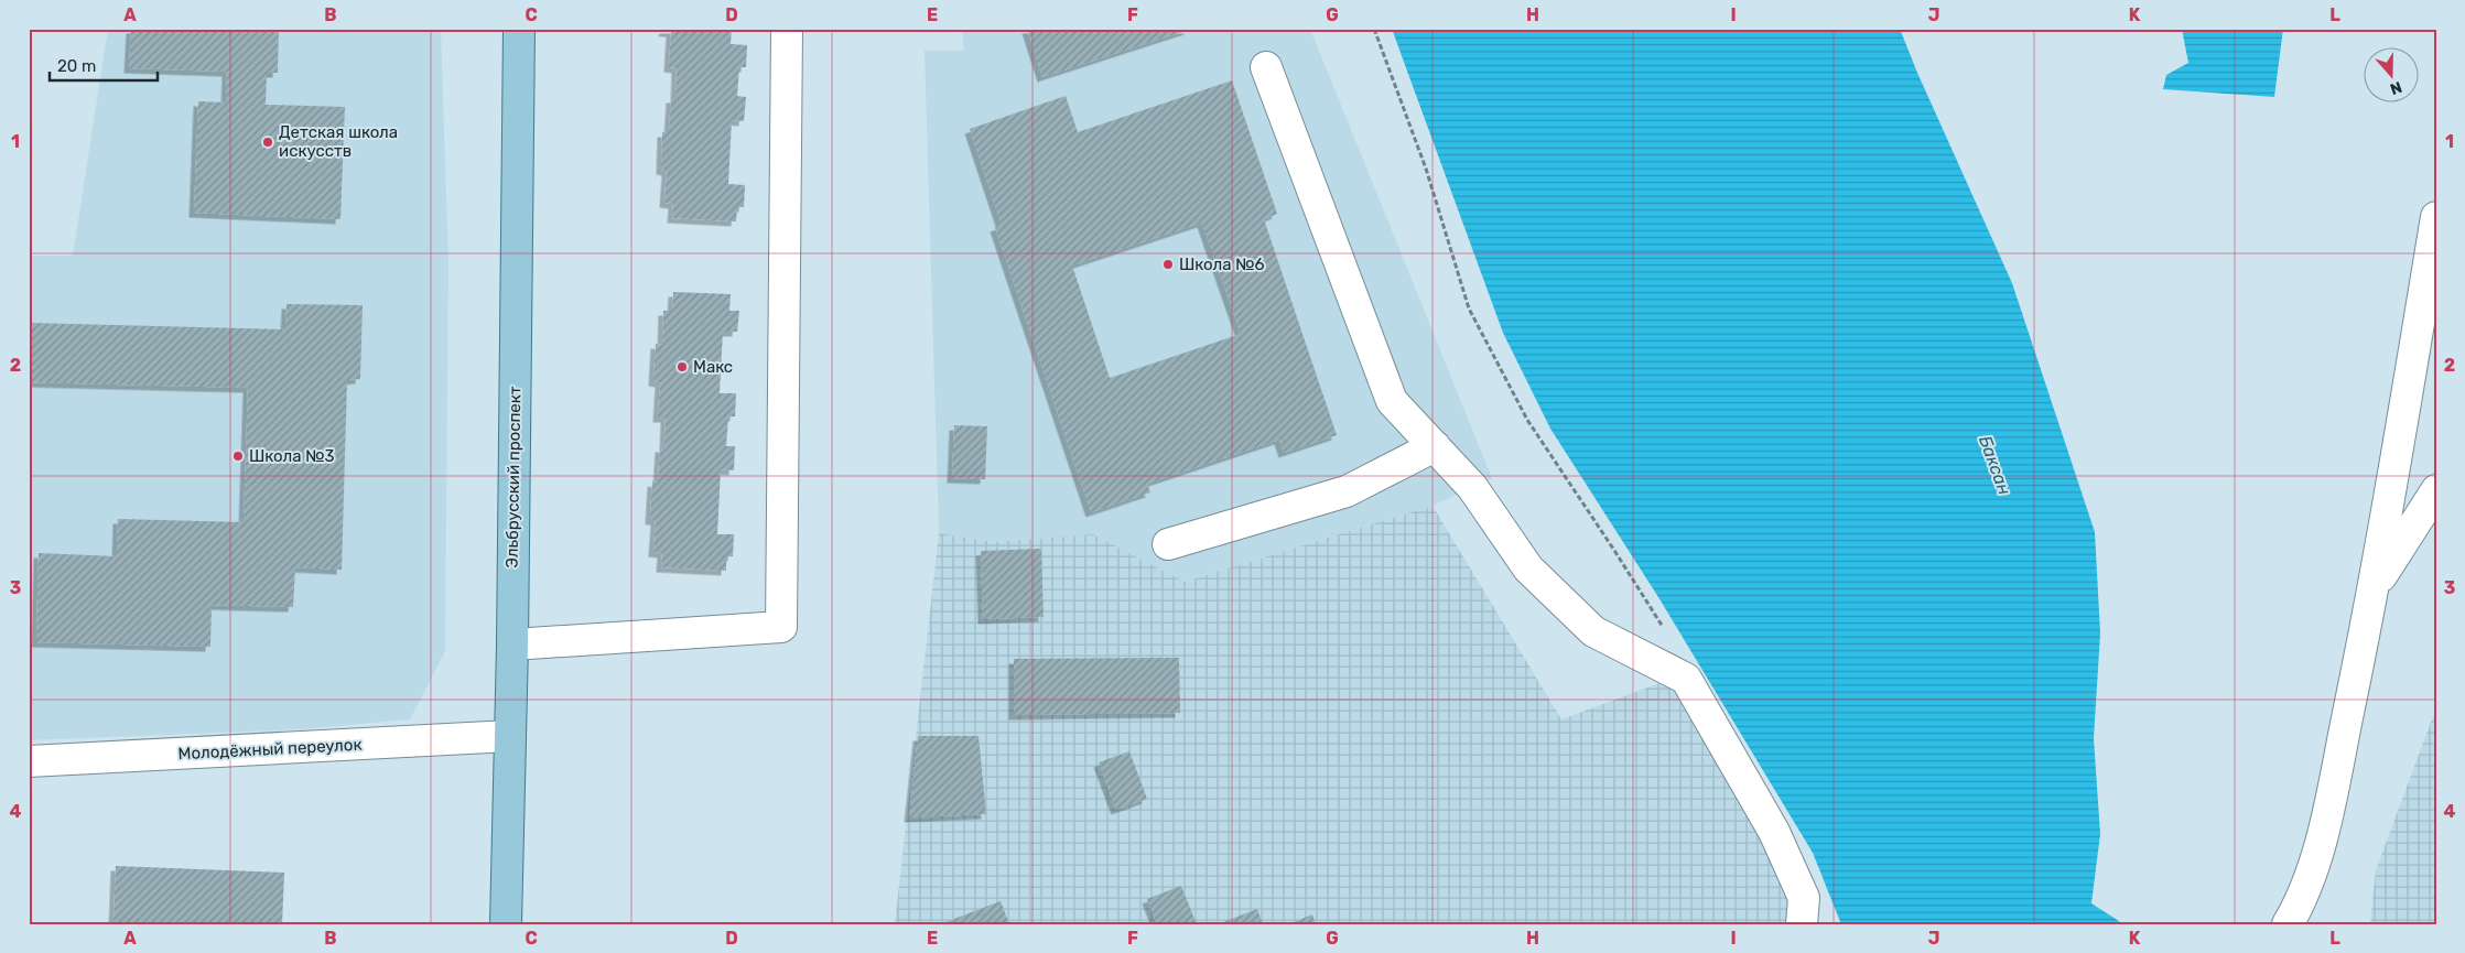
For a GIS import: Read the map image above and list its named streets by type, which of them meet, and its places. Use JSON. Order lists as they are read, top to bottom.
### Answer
{
  "streets": {
    "main road": ["Эльбрусский проспект"],
    "street": ["Молодёжный переулок"]
  },
  "crossings": [
    ["Эльбрусский проспект", "Молодёжный переулок"]
  ],
  "water": ["Баксан"],
  "places": [
    "Детская школа искусств",
    "Школа №6",
    "Макс",
    "Школа №3"
  ],
  "scale_bar": "20 m",
  "north": "bottom",
  "grid": {
    "columns": [
      "A",
      "B",
      "C",
      "D",
      "E",
      "F",
      "G",
      "H",
      "I",
      "J",
      "K",
      "L"
    ],
    "rows": [
      "1",
      "2",
      "3",
      "4"
    ]
  }
}
